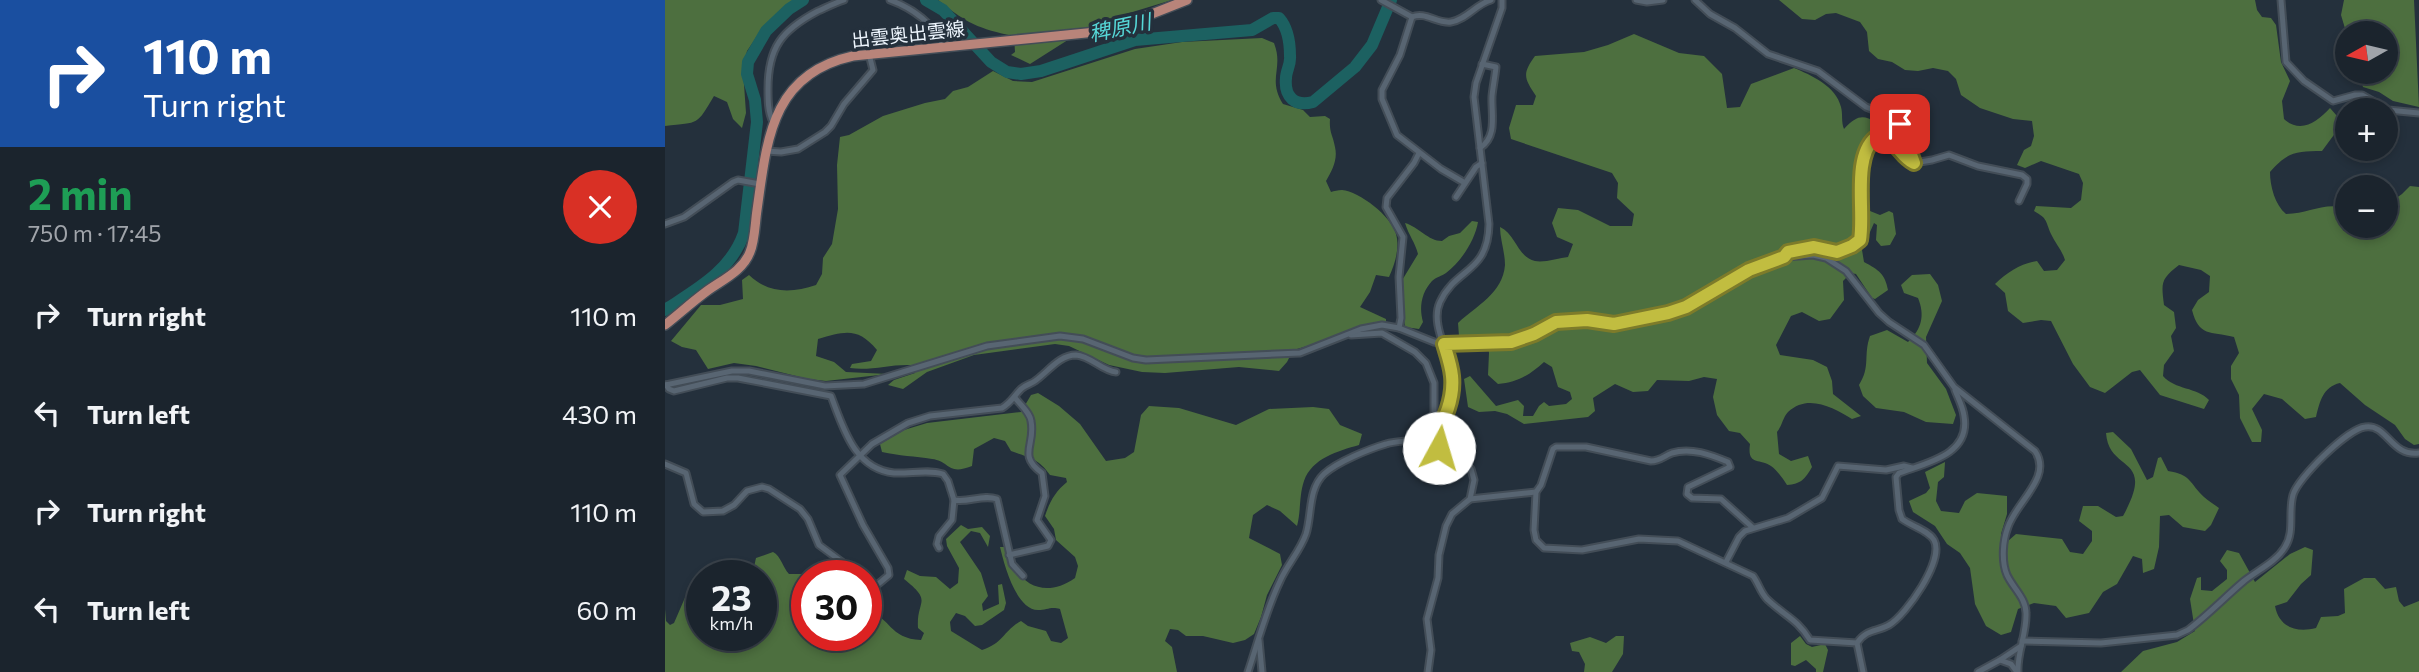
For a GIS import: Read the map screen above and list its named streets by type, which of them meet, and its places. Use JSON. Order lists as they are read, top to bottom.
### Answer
{
  "streets": {
    "main road": ["出雲奥出雲線"]
  },
  "water": ["稗原川"],
  "north": "left",
  "page": {
    "turn": ["110 m", "Turn right"],
    "map_buttons": ["+", "−"],
    "heading": ["2 min", "750 m · 17:45"],
    "list": [
      {
        "name": "Turn right",
        "value": "110 m"
      },
      {
        "name": "Turn left",
        "value": "430 m"
      },
      {
        "name": "Turn right",
        "value": "110 m"
      },
      {
        "name": "Turn left",
        "value": "60 m"
      }
    ],
    "speed": "23 km/h",
    "limit": "30"
  }
}
